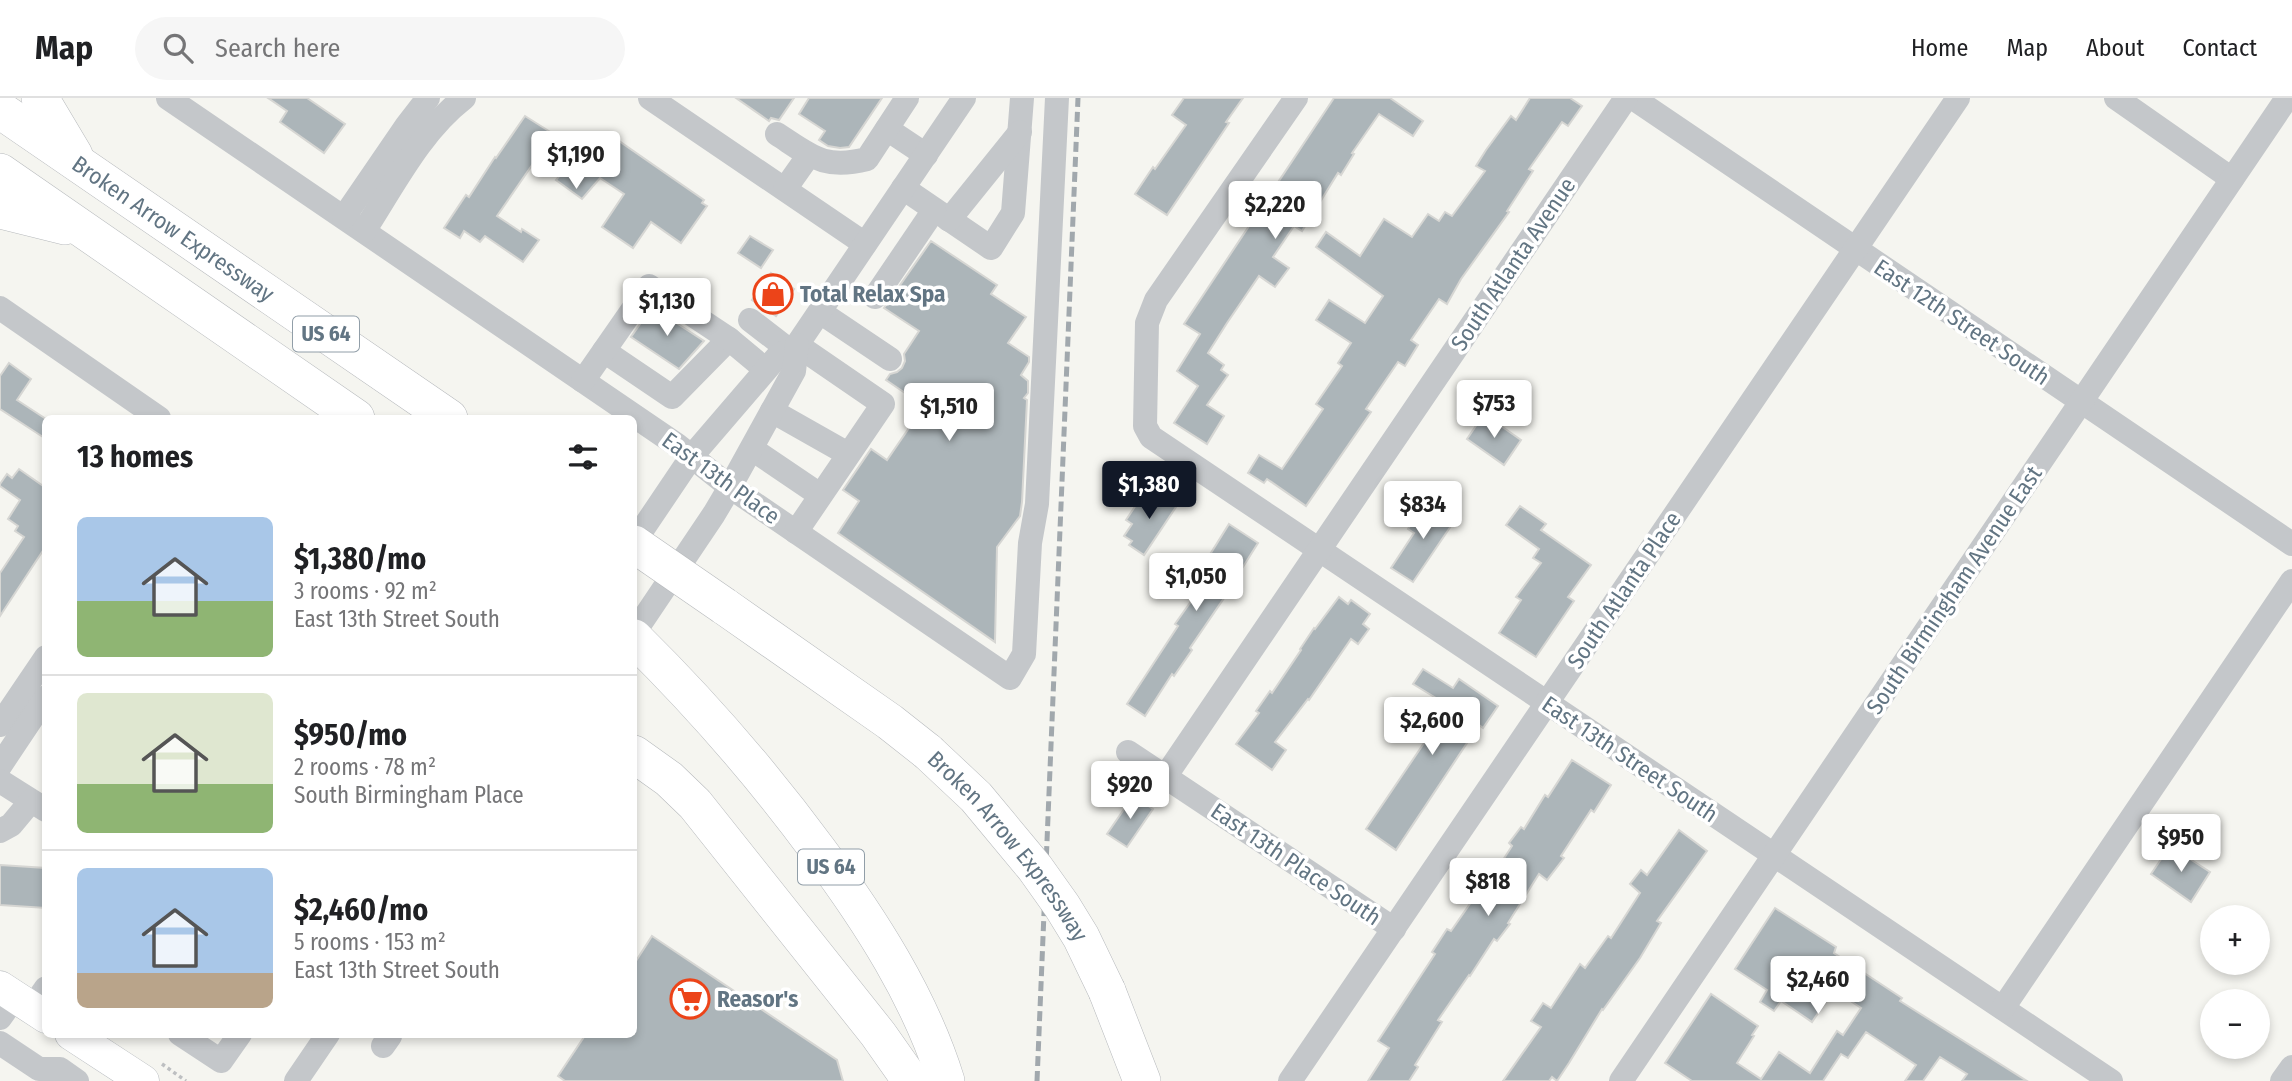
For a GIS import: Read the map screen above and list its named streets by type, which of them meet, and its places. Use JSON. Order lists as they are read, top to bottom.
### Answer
{
  "streets": {
    "highway": ["Broken Arrow Expressway", "US 64"],
    "street": [
      "South Atlanta Avenue",
      "East 12th Street South",
      "East 13th Place",
      "South Atlanta Place",
      "South Birmingham Avenue East",
      "East 13th Street South",
      "East 13th Place South"
    ]
  },
  "crossings": [
    ["South Atlanta Avenue", "East 13th Street South"],
    ["South Atlanta Avenue", "East 13th Place South"],
    ["East 12th Street South", "South Atlanta Place"],
    ["East 12th Street South", "South Birmingham Avenue East"],
    ["South Atlanta Place", "East 13th Street South"],
    ["South Atlanta Place", "East 13th Place South"],
    ["South Birmingham Avenue East", "East 13th Street South"]
  ],
  "places": {
    "shop": ["Total Relax Spa"],
    "supermarket": ["Reasor's"]
  },
  "page": {
    "header": "Map",
    "search": "Search here",
    "nav": [
      "Home",
      "Map",
      "About",
      "Contact"
    ],
    "price": [
      "$1,190",
      "$2,220",
      "$1,130",
      "$753",
      "$1,510",
      "$1,380",
      "$834",
      "$1,050",
      "$2,600",
      "$920",
      "$950",
      "$818",
      "$2,460"
    ],
    "heading": "13 homes",
    "list": [
      {
        "name": "$1,380/mo",
        "note": "3 rooms · 92 m² · East 13th Street South"
      },
      {
        "name": "$950/mo",
        "note": "2 rooms · 78 m² · South Birmingham Place"
      },
      {
        "name": "$2,460/mo",
        "note": "5 rooms · 153 m² · East 13th Street South"
      }
    ],
    "map_buttons": ["+", "−"]
  }
}
